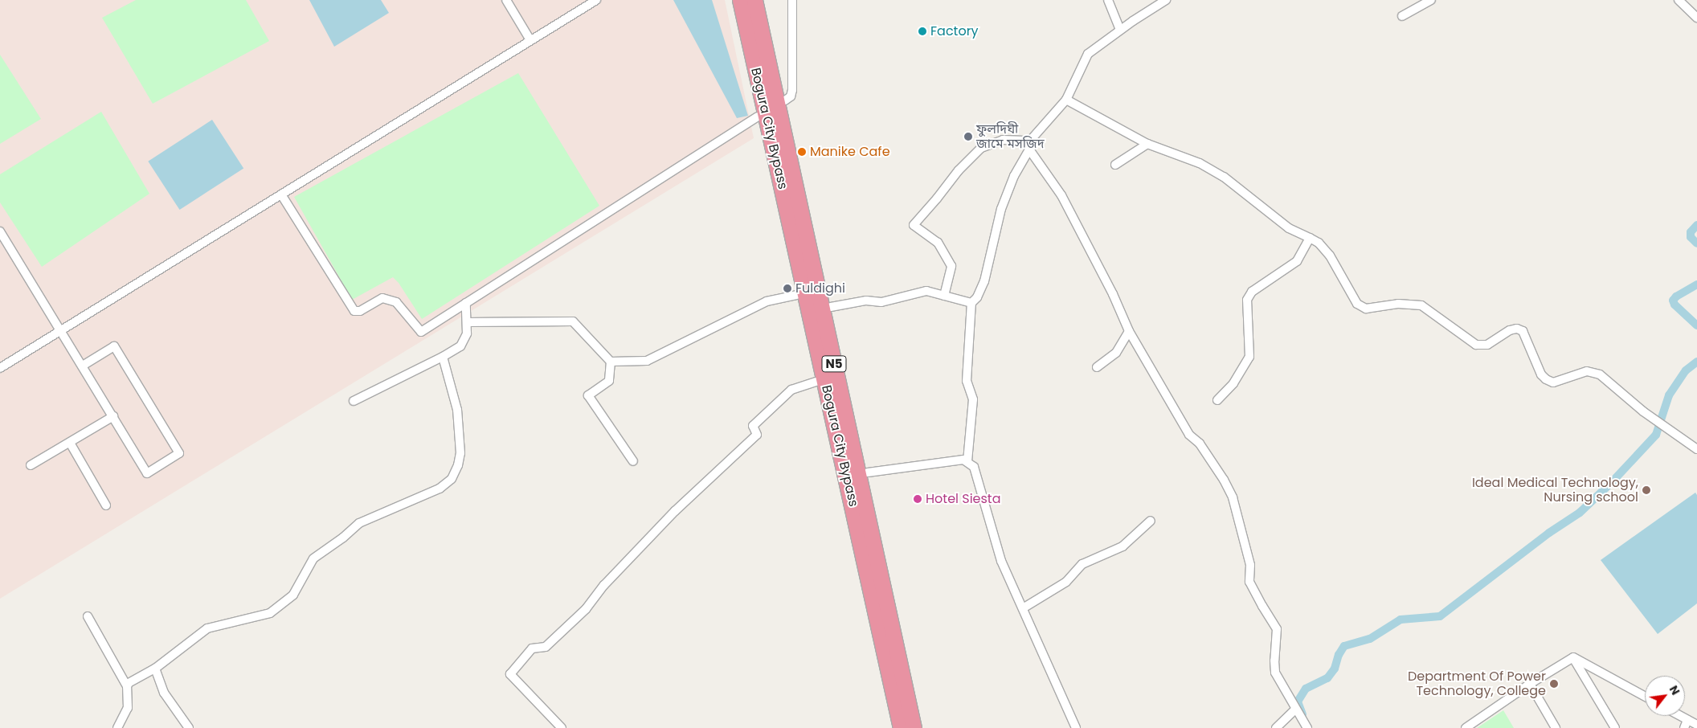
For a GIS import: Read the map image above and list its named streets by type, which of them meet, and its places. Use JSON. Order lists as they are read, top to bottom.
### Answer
{
  "streets": {
    "highway": ["Bogura City Bypass", "N5"]
  },
  "places": [
    "Factory",
    "ফুলদিঘী জামে মসজিদ",
    "Manike Cafe",
    "Fuldighi",
    "Ideal Medical Technology, Nursing school",
    "Hotel Siesta",
    "Department Of Power Technology, College"
  ],
  "north": "top right"
}
